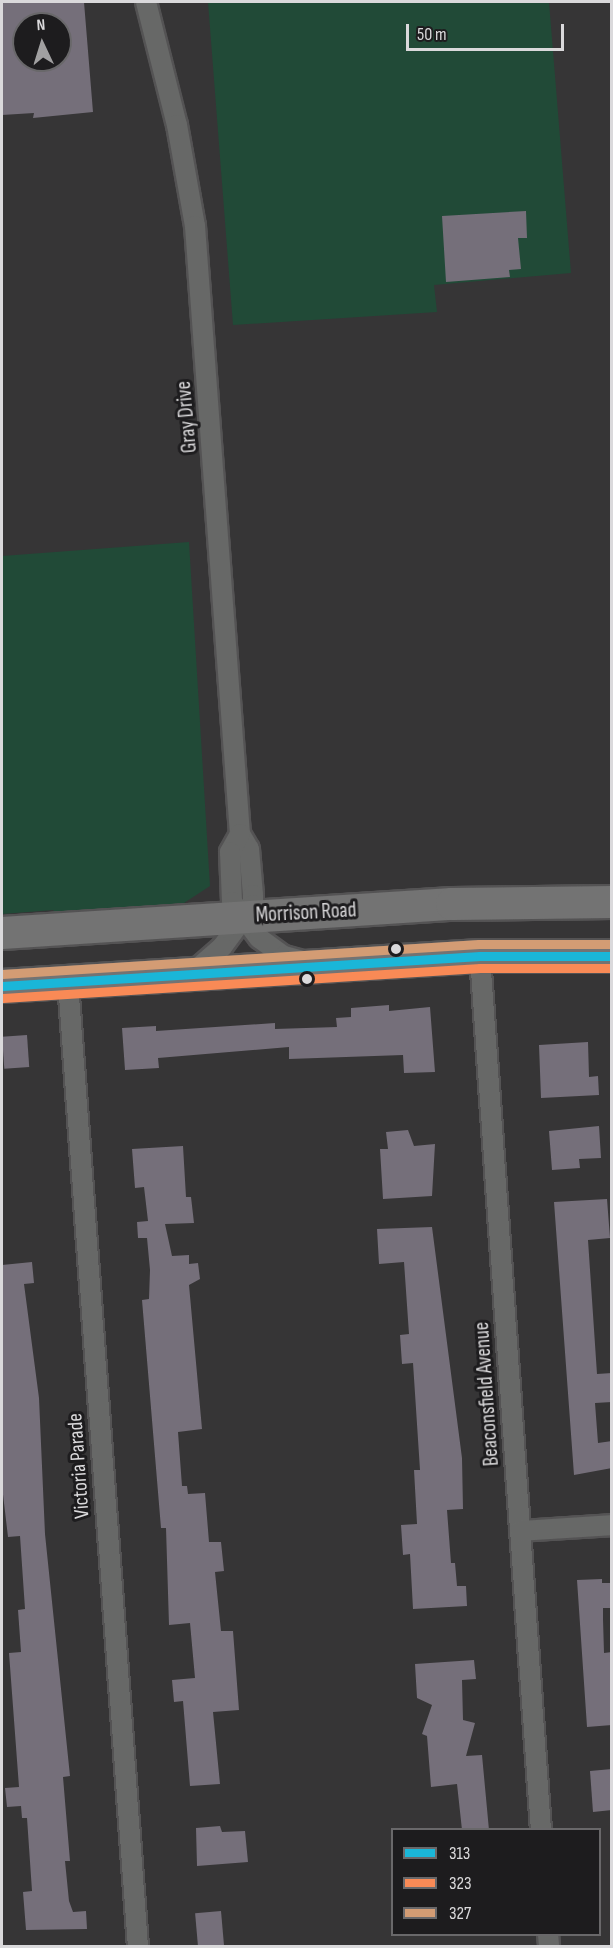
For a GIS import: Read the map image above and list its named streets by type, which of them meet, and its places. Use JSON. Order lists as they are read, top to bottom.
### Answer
{
  "streets": {
    "main road": ["Morrison Road"],
    "street": ["Gray Drive", "Beaconsfield Avenue", "Victoria Parade"]
  },
  "crossings": [
    ["Gray Drive", "Morrison Road"]
  ],
  "lines": ["transit line 327", "transit line 313", "transit line 323"],
  "legend": ["313", "323", "327"],
  "scale_bar": "50 m",
  "north": "top"
}
